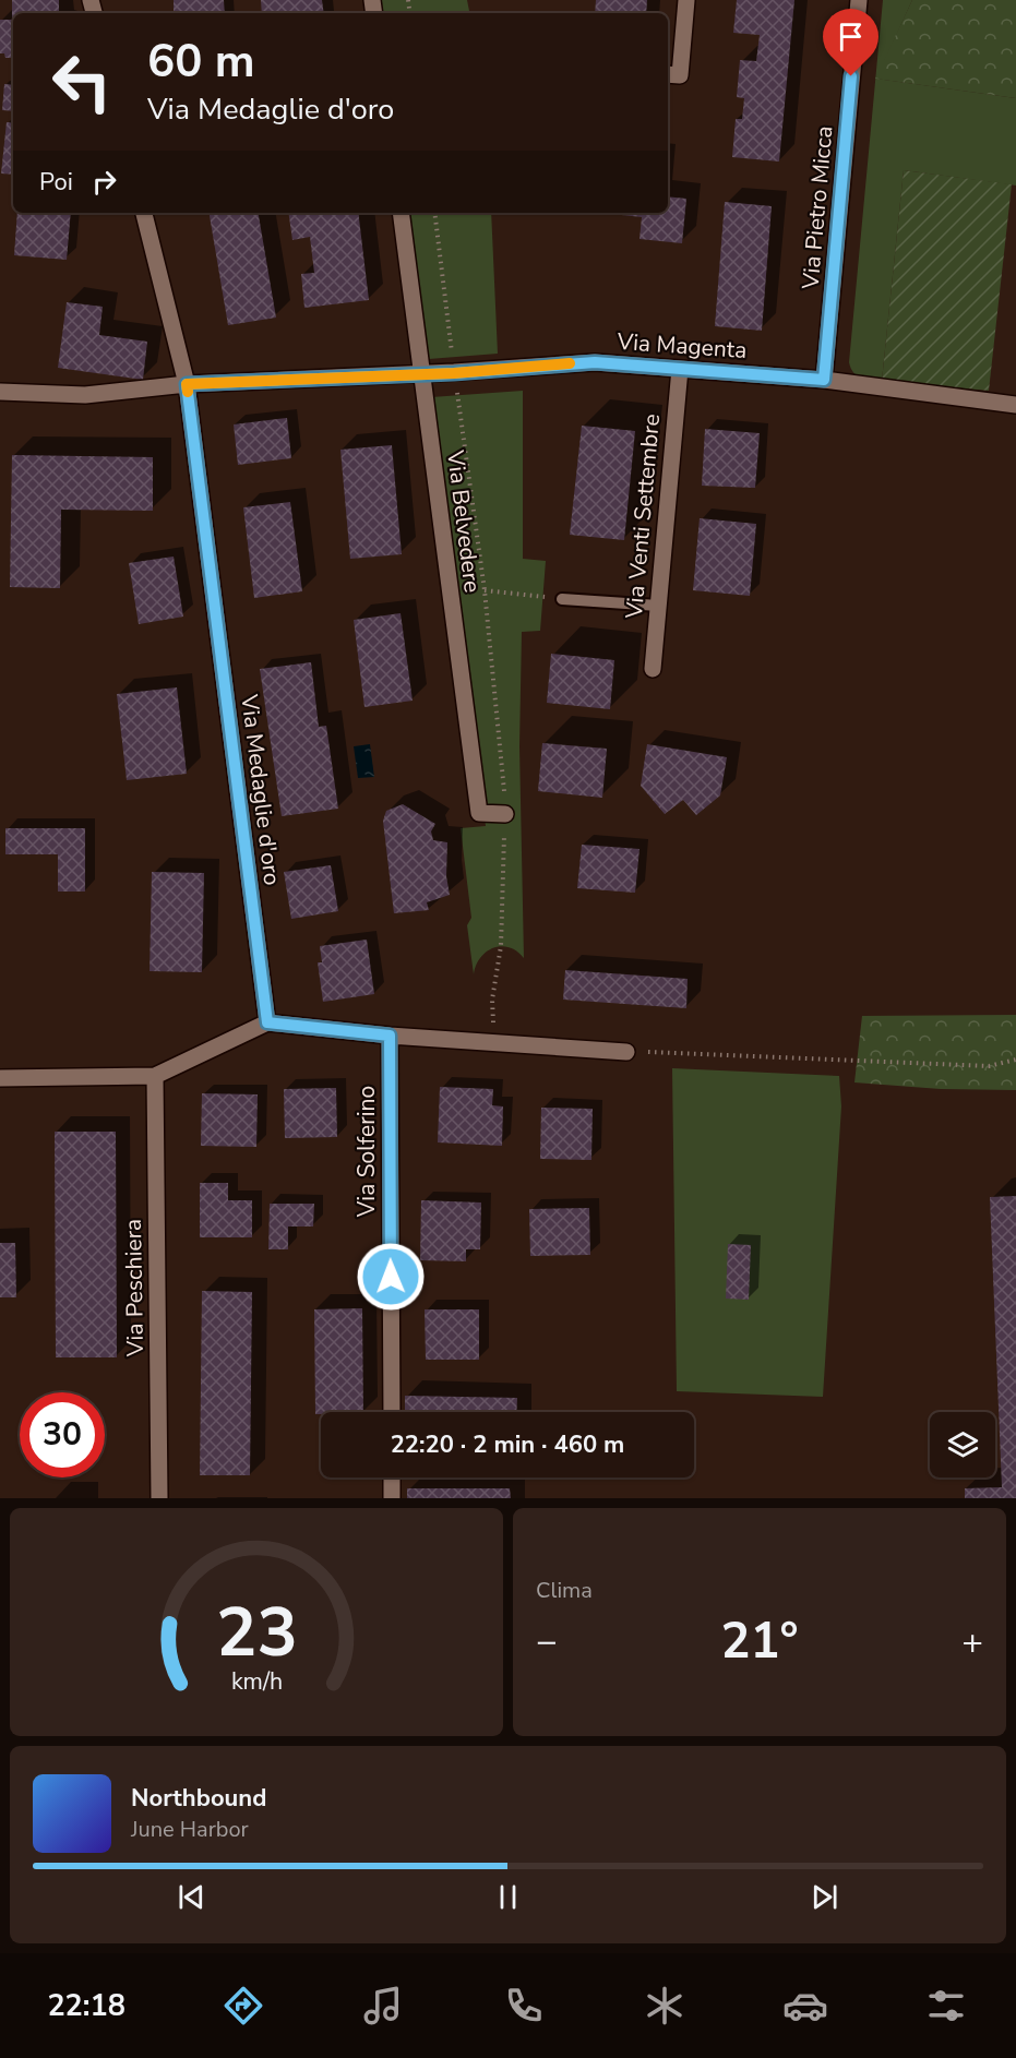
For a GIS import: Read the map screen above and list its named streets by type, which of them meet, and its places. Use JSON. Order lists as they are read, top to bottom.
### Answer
{
  "streets": {
    "street": [
      "Via Pietro Micca",
      "Via Magenta",
      "Via Venti Settembre",
      "Via Belvedere",
      "Via Medaglie d'oro",
      "Via Solferino",
      "Via Peschiera"
    ]
  },
  "crossings": [
    ["Via Pietro Micca", "Via Magenta"],
    ["Via Magenta", "Via Venti Settembre"],
    ["Via Magenta", "Via Belvedere"],
    ["Via Magenta", "Via Medaglie d'oro"]
  ],
  "page": {
    "turn": ["60 m", "Via Medaglie d'oro"],
    "then": "Poi",
    "limit": "30",
    "trip": "22:20 · 2 min · 460 m",
    "tile": "Clima",
    "heat": ["−", "21°", "+"],
    "song": ["Northbound", "June Harbor"],
    "tabs": "22:18",
    "gauge": ["23", "km/h"]
  }
}
